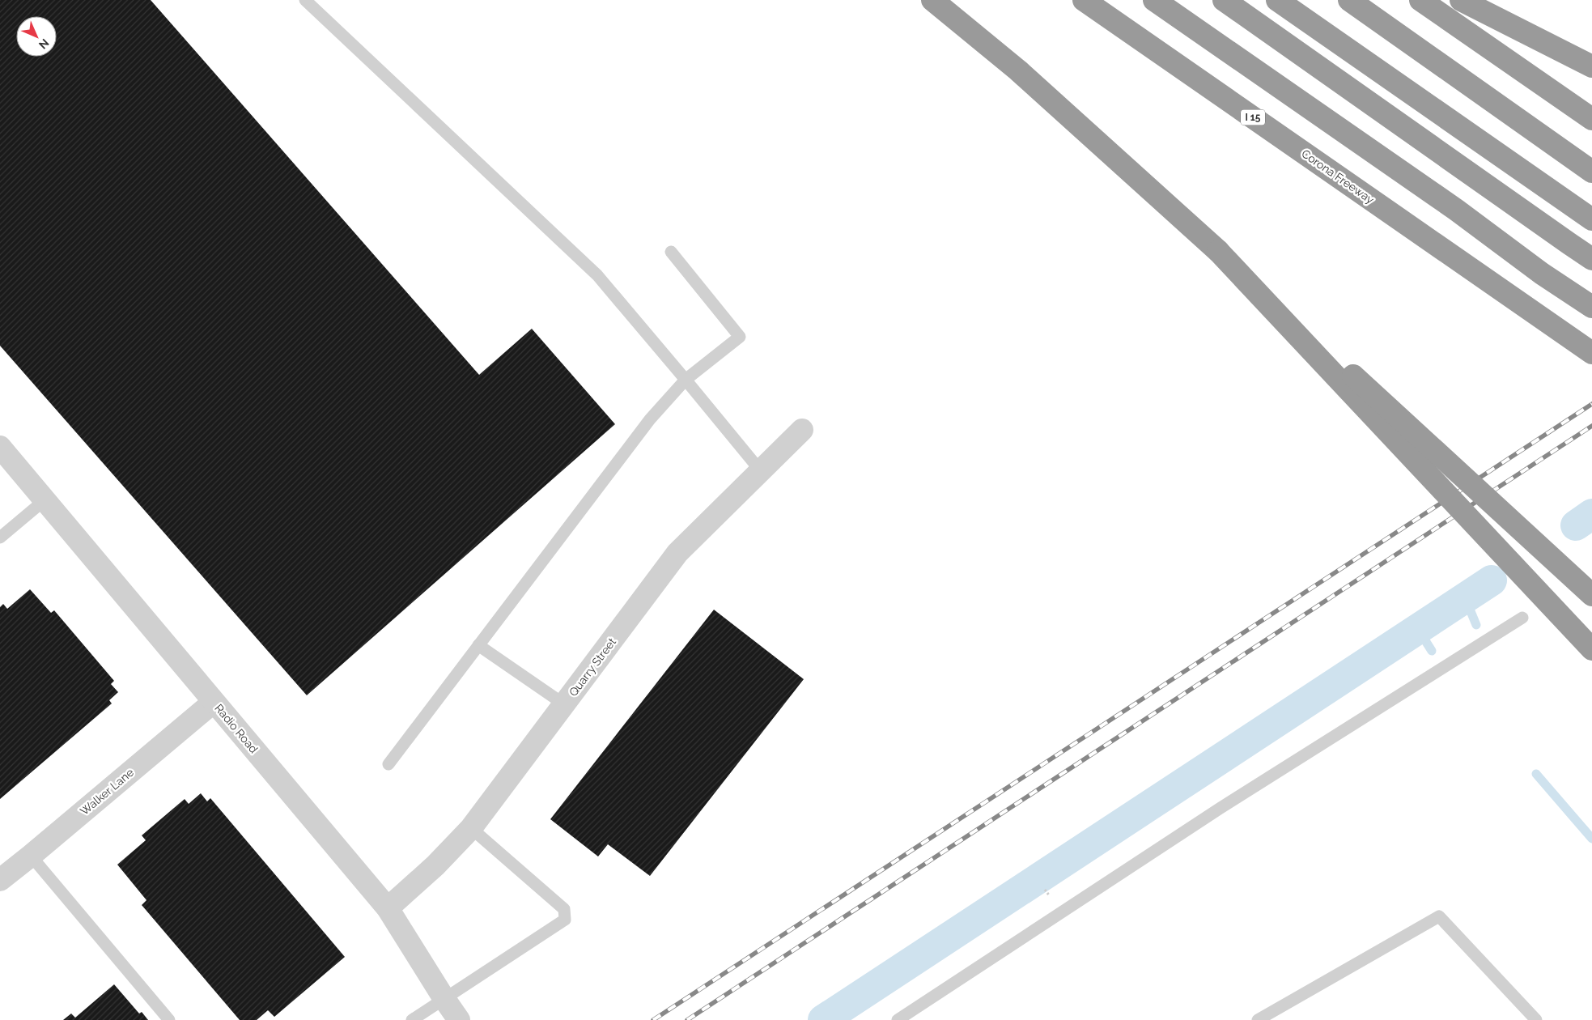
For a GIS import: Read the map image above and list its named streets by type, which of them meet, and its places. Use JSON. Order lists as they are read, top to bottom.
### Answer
{
  "streets": {
    "highway": ["I 15", "Corona Freeway"],
    "street": ["Quarry Street", "Radio Road", "Walker Lane"]
  },
  "crossings": [
    ["Quarry Street", "Radio Road"],
    ["Radio Road", "Walker Lane"]
  ],
  "north": "bottom right"
}
